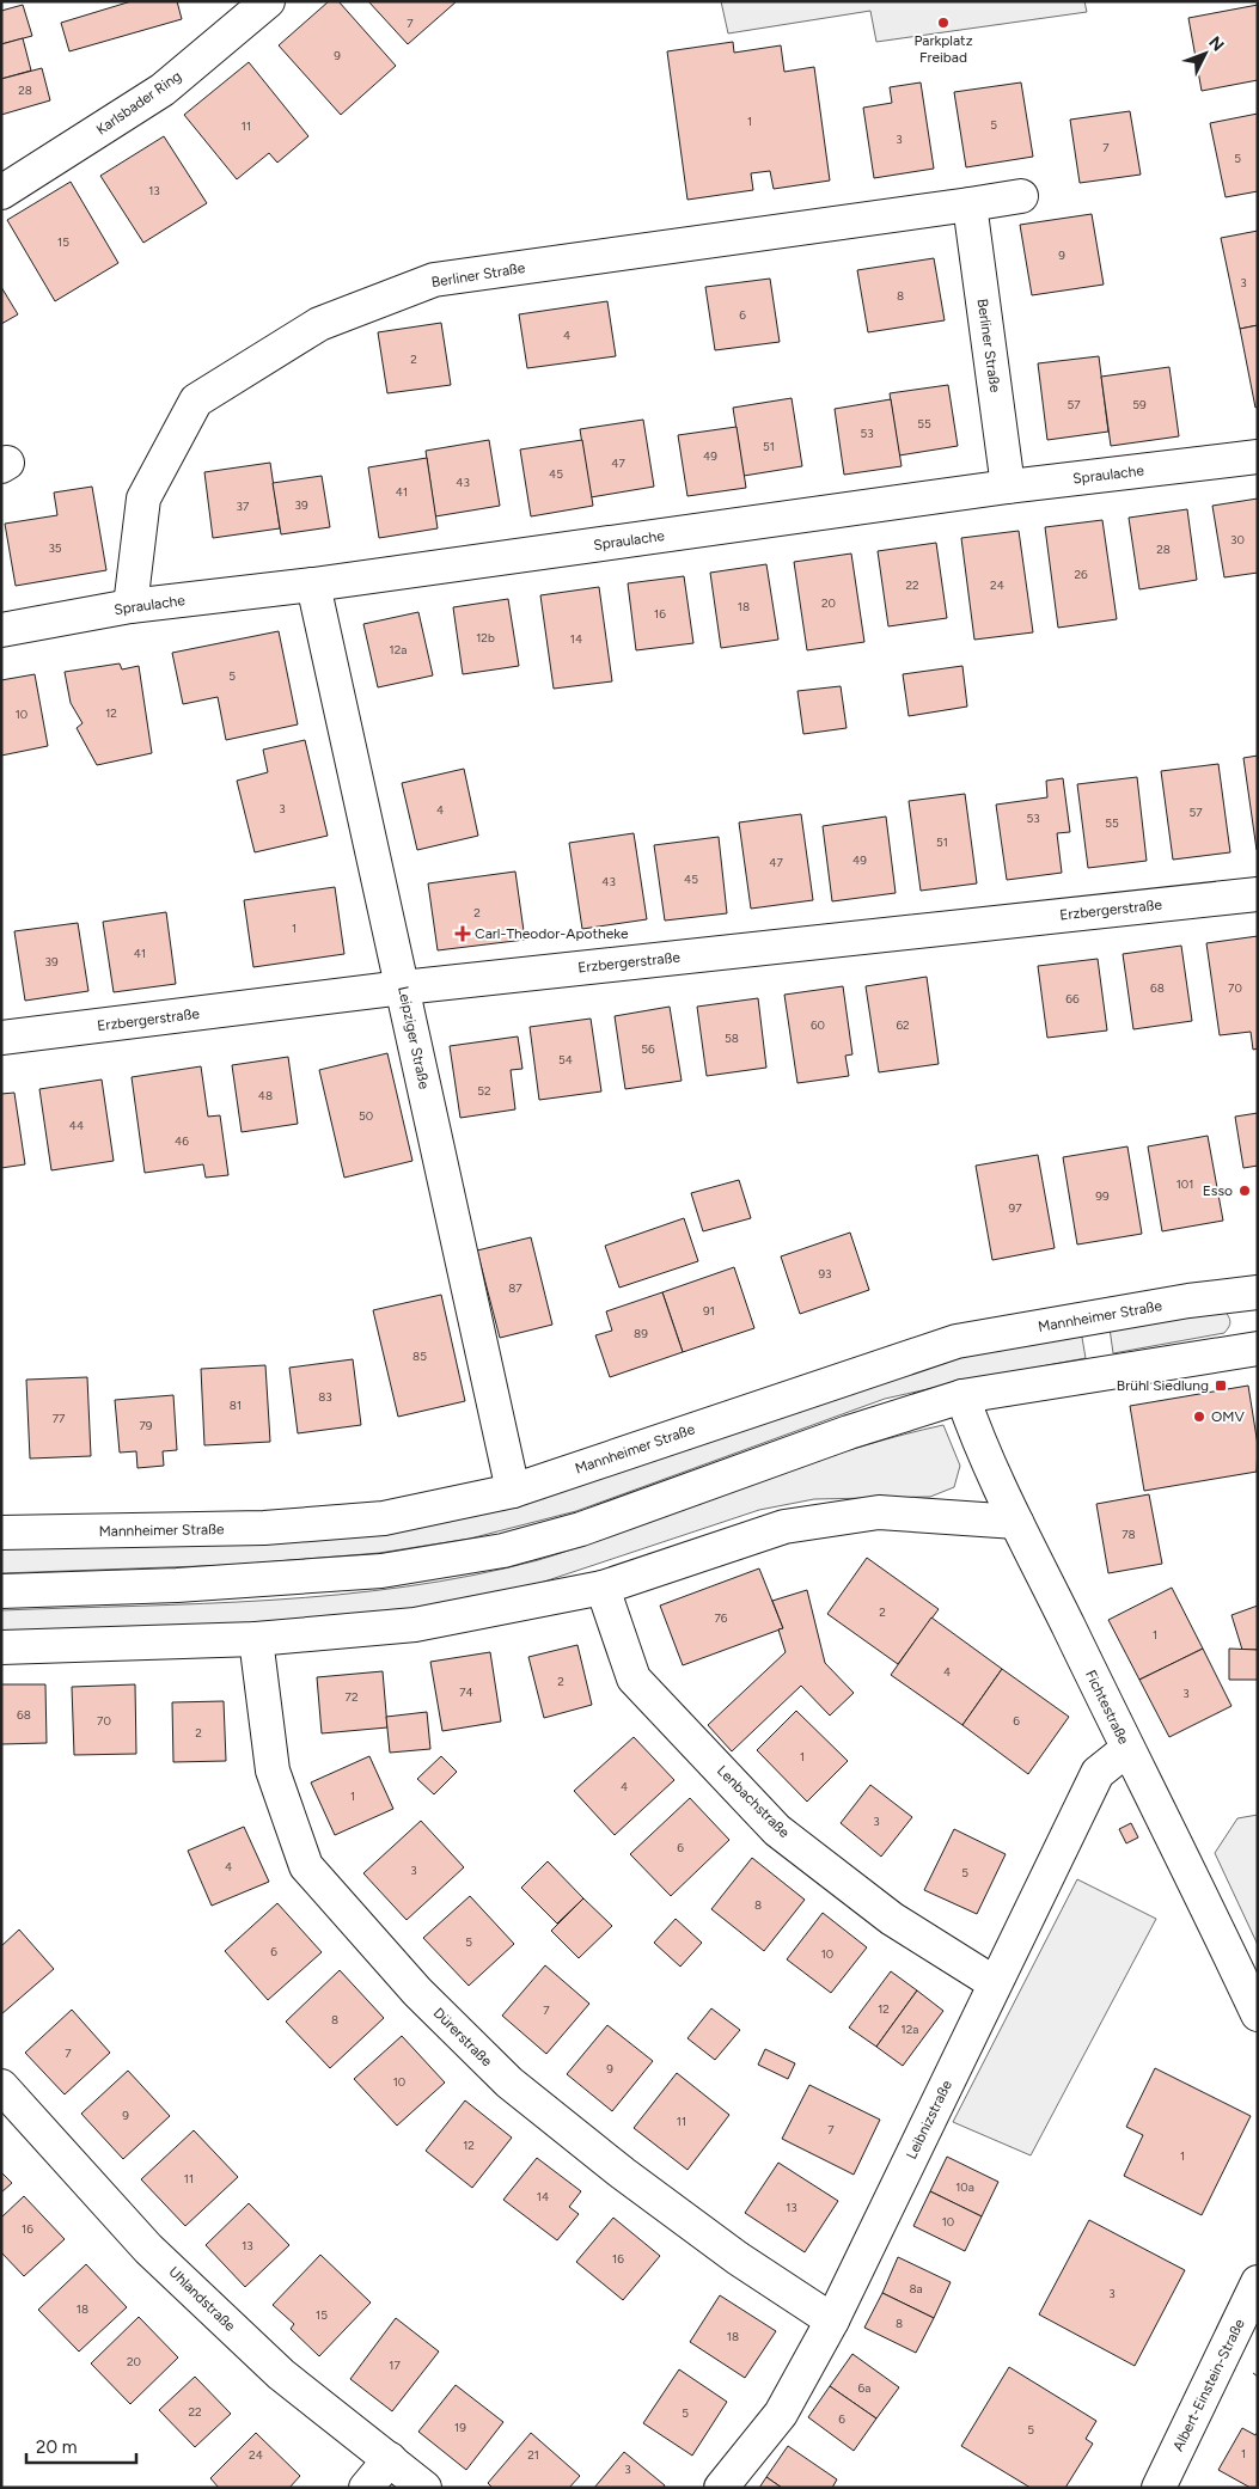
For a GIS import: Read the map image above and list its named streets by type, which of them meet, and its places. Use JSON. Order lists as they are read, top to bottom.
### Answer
{
  "streets": {
    "street": [
      "Karlsbader Ring",
      "Berliner Straße",
      "Spraulache",
      "Erzbergerstraße",
      "Leipziger Straße",
      "Mannheimer Straße",
      "Fichtestraße",
      "Lenbachstraße",
      "Dürerstraße",
      "Leibnizstraße",
      "Uhlandstraße",
      "Albert-Einstein-Straße"
    ]
  },
  "crossings": [
    ["Berliner Straße", "Spraulache"],
    ["Spraulache", "Leipziger Straße"],
    ["Erzbergerstraße", "Leipziger Straße"],
    ["Leipziger Straße", "Mannheimer Straße"],
    ["Fichtestraße", "Leibnizstraße"],
    ["Lenbachstraße", "Leibnizstraße"],
    ["Dürerstraße", "Leibnizstraße"]
  ],
  "places": {
    "other": ["Parkplatz Freibad", "Esso", "OMV"],
    "health": ["Carl-Theodor-Apotheke"],
    "transit": ["Brühl Siedlung"]
  },
  "house_numbers": [
    "7",
    "9",
    "28",
    "1",
    "5",
    "11",
    "3",
    "7",
    "5",
    "13",
    "15",
    "9",
    "3",
    "8",
    "6",
    "4",
    "2",
    "57",
    "59",
    "55",
    "53",
    "51",
    "49",
    "47",
    "45",
    "43",
    "41",
    "39",
    "37",
    "30",
    "35",
    "28",
    "26",
    "22",
    "24",
    "20",
    "18",
    "16",
    "12b",
    "14",
    "12a",
    "5",
    "12",
    "10",
    "3",
    "4",
    "57",
    "53",
    "55",
    "51",
    "49",
    "47",
    "45",
    "43",
    "2",
    "1",
    "41",
    "39",
    "68",
    "70",
    "66",
    "60",
    "62",
    "58",
    "56",
    "54",
    "52",
    "48",
    "50",
    "44",
    "46",
    "101",
    "99",
    "97",
    "93",
    "87",
    "91",
    "89",
    "85",
    "83",
    "81",
    "77",
    "79",
    "78",
    "2",
    "76",
    "1",
    "4",
    "2",
    "74",
    "3",
    "72",
    "68",
    "70",
    "6",
    "2",
    "1",
    "4",
    "1",
    "3",
    "6",
    "4",
    "3",
    "5",
    "8",
    "5",
    "6",
    "10",
    "12",
    "7",
    "8",
    "12a",
    "7",
    "9",
    "10",
    "9",
    "11",
    "7",
    "12",
    "1",
    "11",
    "10a",
    "14",
    "13",
    "10",
    "16",
    "13",
    "16",
    "8a",
    "3",
    "18",
    "15",
    "8",
    "18",
    "20",
    "17",
    "6a",
    "22",
    "5",
    "6",
    "19",
    "5",
    "1",
    "24",
    "21",
    "3"
  ],
  "scale_bar": "20 m",
  "north": "top right"
}
